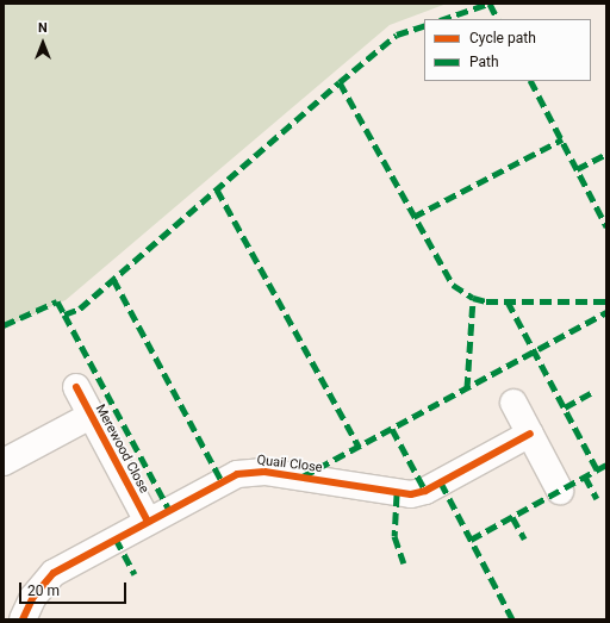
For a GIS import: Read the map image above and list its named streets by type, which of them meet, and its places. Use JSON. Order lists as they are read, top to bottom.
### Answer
{
  "streets": {
    "street": ["Merewood Close", "Quail Close"]
  },
  "crossings": [
    ["Merewood Close", "Quail Close"]
  ],
  "legend": ["Cycle path", "Path"],
  "scale_bar": "20 m",
  "north": "top"
}
